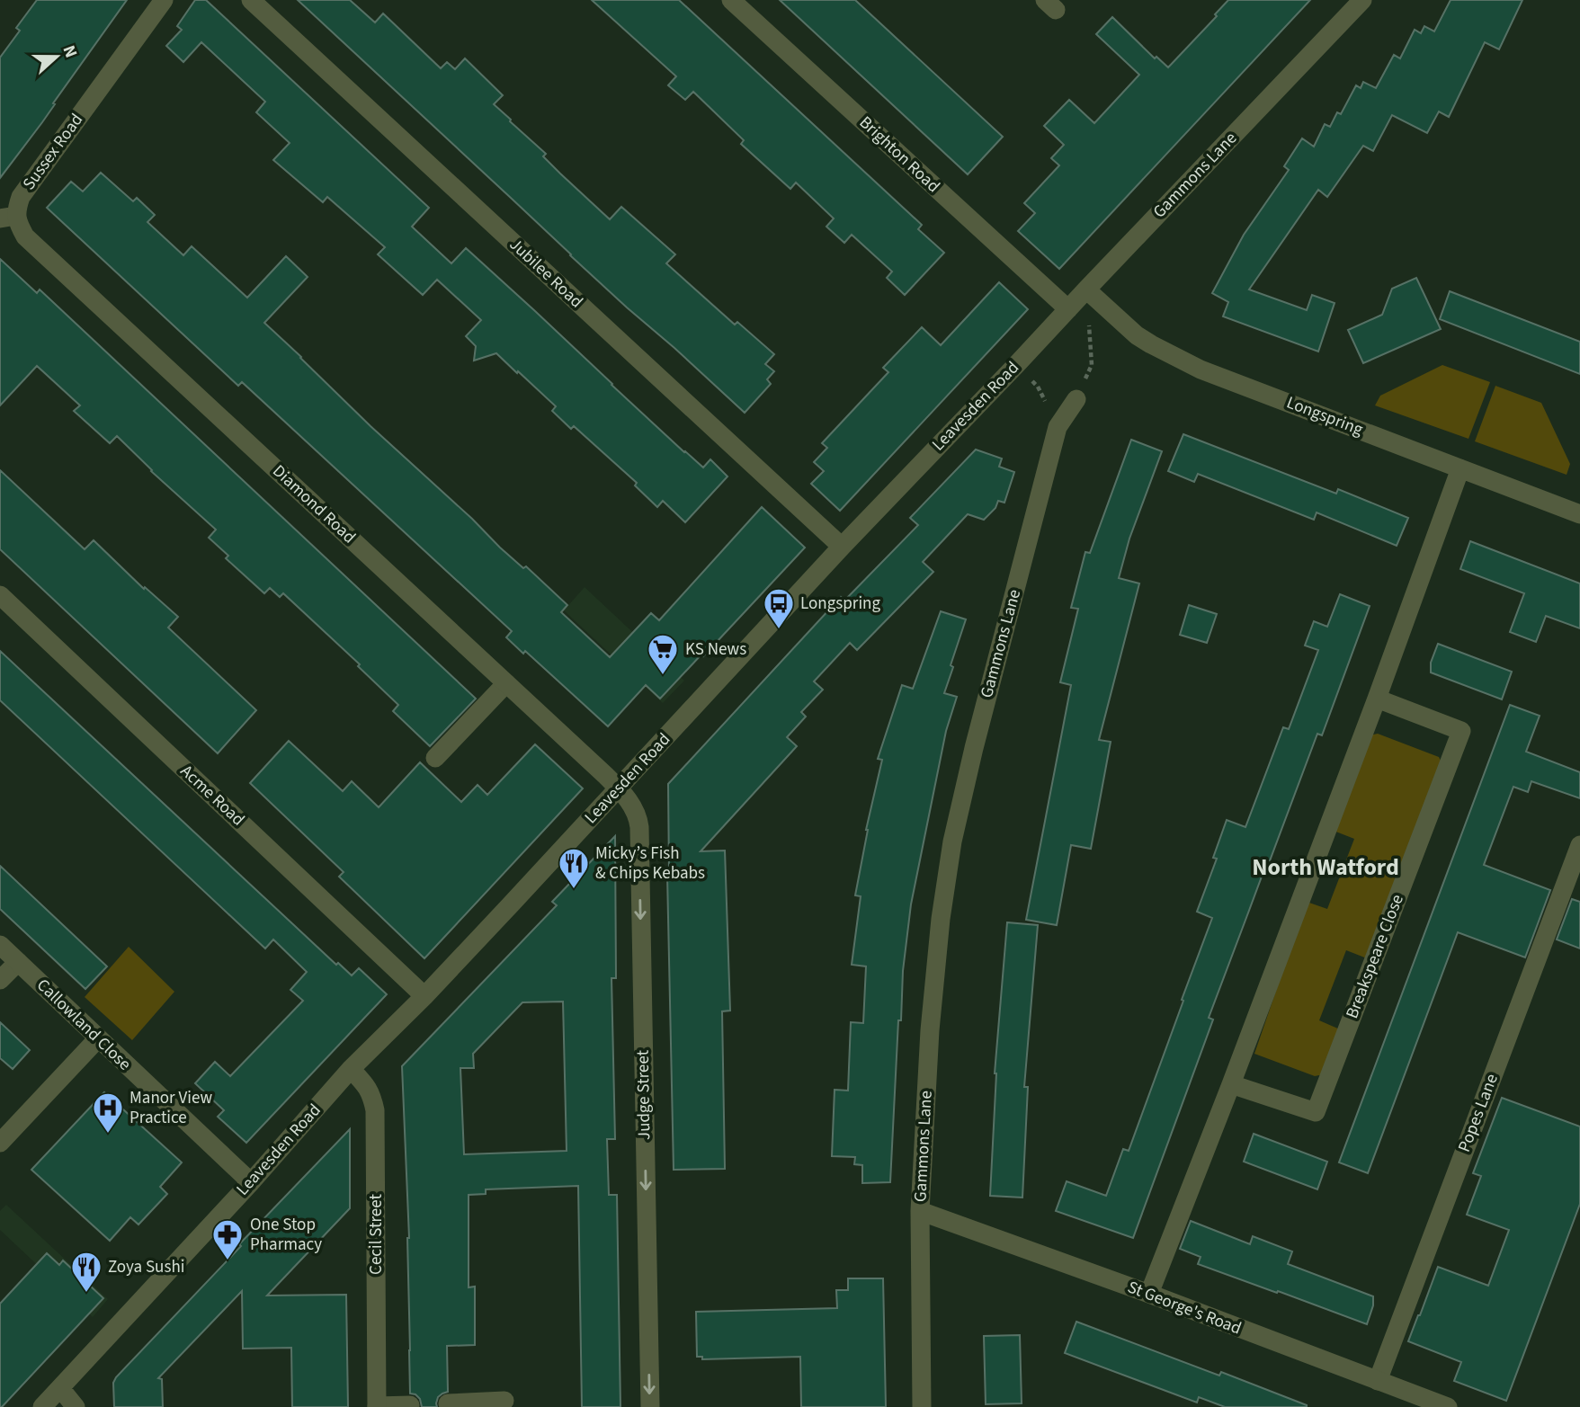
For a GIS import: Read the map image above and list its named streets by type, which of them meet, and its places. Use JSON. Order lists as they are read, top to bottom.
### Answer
{
  "streets": {
    "street": [
      "Sussex Road",
      "Brighton Road",
      "Gammons Lane",
      "Jubilee Road",
      "Leavesden Road",
      "Longspring",
      "Diamond Road",
      "Acme Road",
      "Breakspeare Close",
      "Callowland Close",
      "Judge Street",
      "Popes Lane",
      "Cecil Street",
      "St George's Road"
    ]
  },
  "crossings": [
    ["Sussex Road", "Diamond Road"],
    ["Brighton Road", "Leavesden Road"],
    ["Gammons Lane", "Leavesden Road"],
    ["Gammons Lane", "Longspring"],
    ["Gammons Lane", "St George's Road"],
    ["Jubilee Road", "Leavesden Road"],
    ["Leavesden Road", "Longspring"],
    ["Leavesden Road", "Diamond Road"],
    ["Leavesden Road", "Acme Road"],
    ["Leavesden Road", "Callowland Close"],
    ["Leavesden Road", "Judge Street"],
    ["Leavesden Road", "Cecil Street"],
    ["Diamond Road", "Judge Street"],
    ["Popes Lane", "St George's Road"]
  ],
  "one_way": ["Judge Street"],
  "districts": ["North Watford"],
  "places": {
    "bus stop": ["Longspring"],
    "supermarket": ["KS News"],
    "restaurant": ["Micky’s Fish & Chips Kebabs", "Zoya Sushi"],
    "hospital": ["Manor View Practice"],
    "pharmacy": ["One Stop Pharmacy"]
  },
  "north": "right"
}
